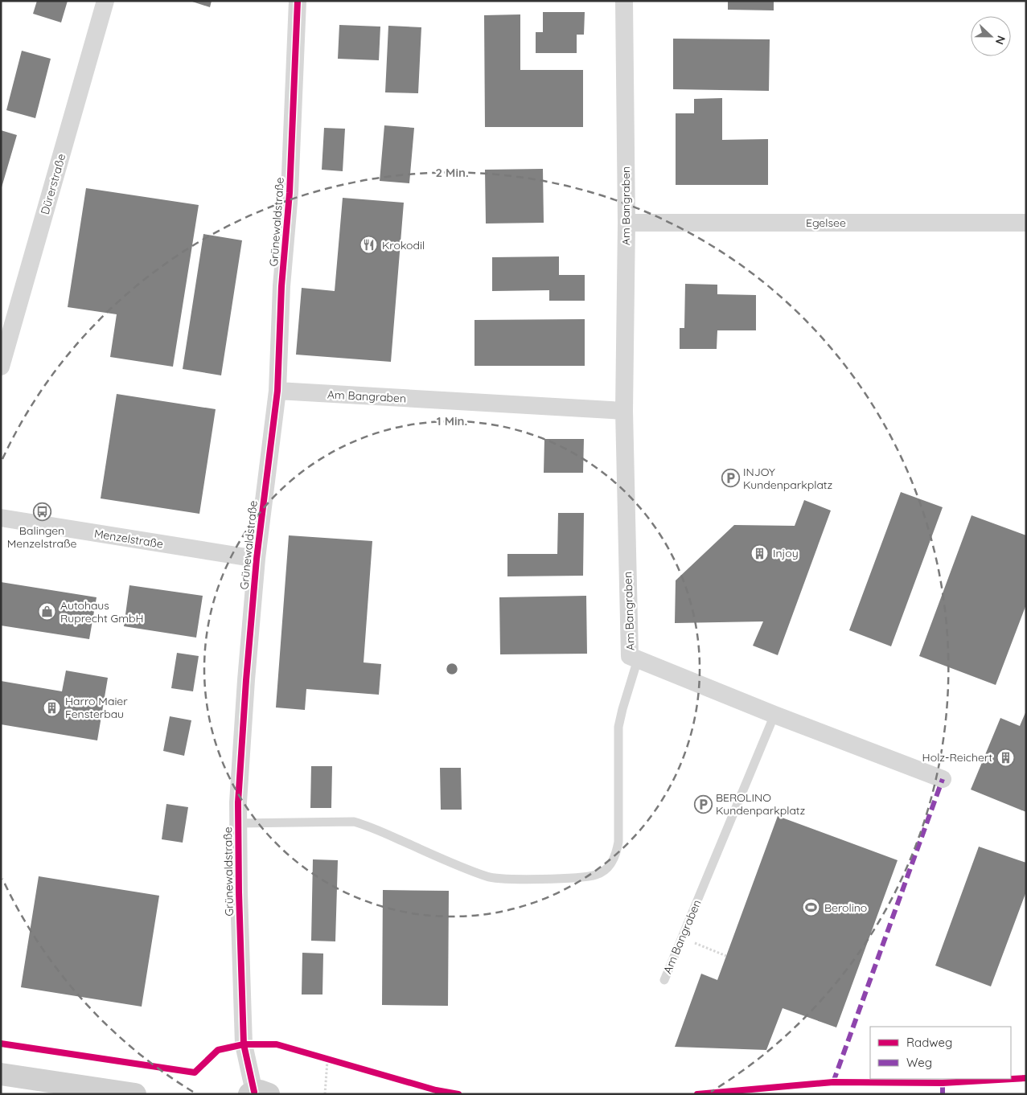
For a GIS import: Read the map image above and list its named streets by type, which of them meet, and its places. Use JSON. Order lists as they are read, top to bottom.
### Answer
{
  "streets": {
    "street": [
      "Dürerstraße",
      "Am Bangraben",
      "Grünewaldstraße",
      "Egelsee",
      "Menzelstraße"
    ]
  },
  "crossings": [
    ["Am Bangraben", "Grünewaldstraße"],
    ["Am Bangraben", "Egelsee"],
    ["Grünewaldstraße", "Menzelstraße"]
  ],
  "places": {
    "restaurant": ["Krokodil"],
    "parking": ["INJOY Kundenparkplatz", "BEROLINO Kundenparkplatz"],
    "bus stop": ["Balingen Menzelstraße"],
    "building": ["Injoy", "Harro Maier Fensterbau", "Holz-Reichert"],
    "shop": ["Autohaus Ruprecht GmbH"],
    "sports": ["Berolino"]
  },
  "legend": ["Radweg", "Weg"],
  "north": "right",
  "rings": ["2 Min.", "1 Min."]
}
